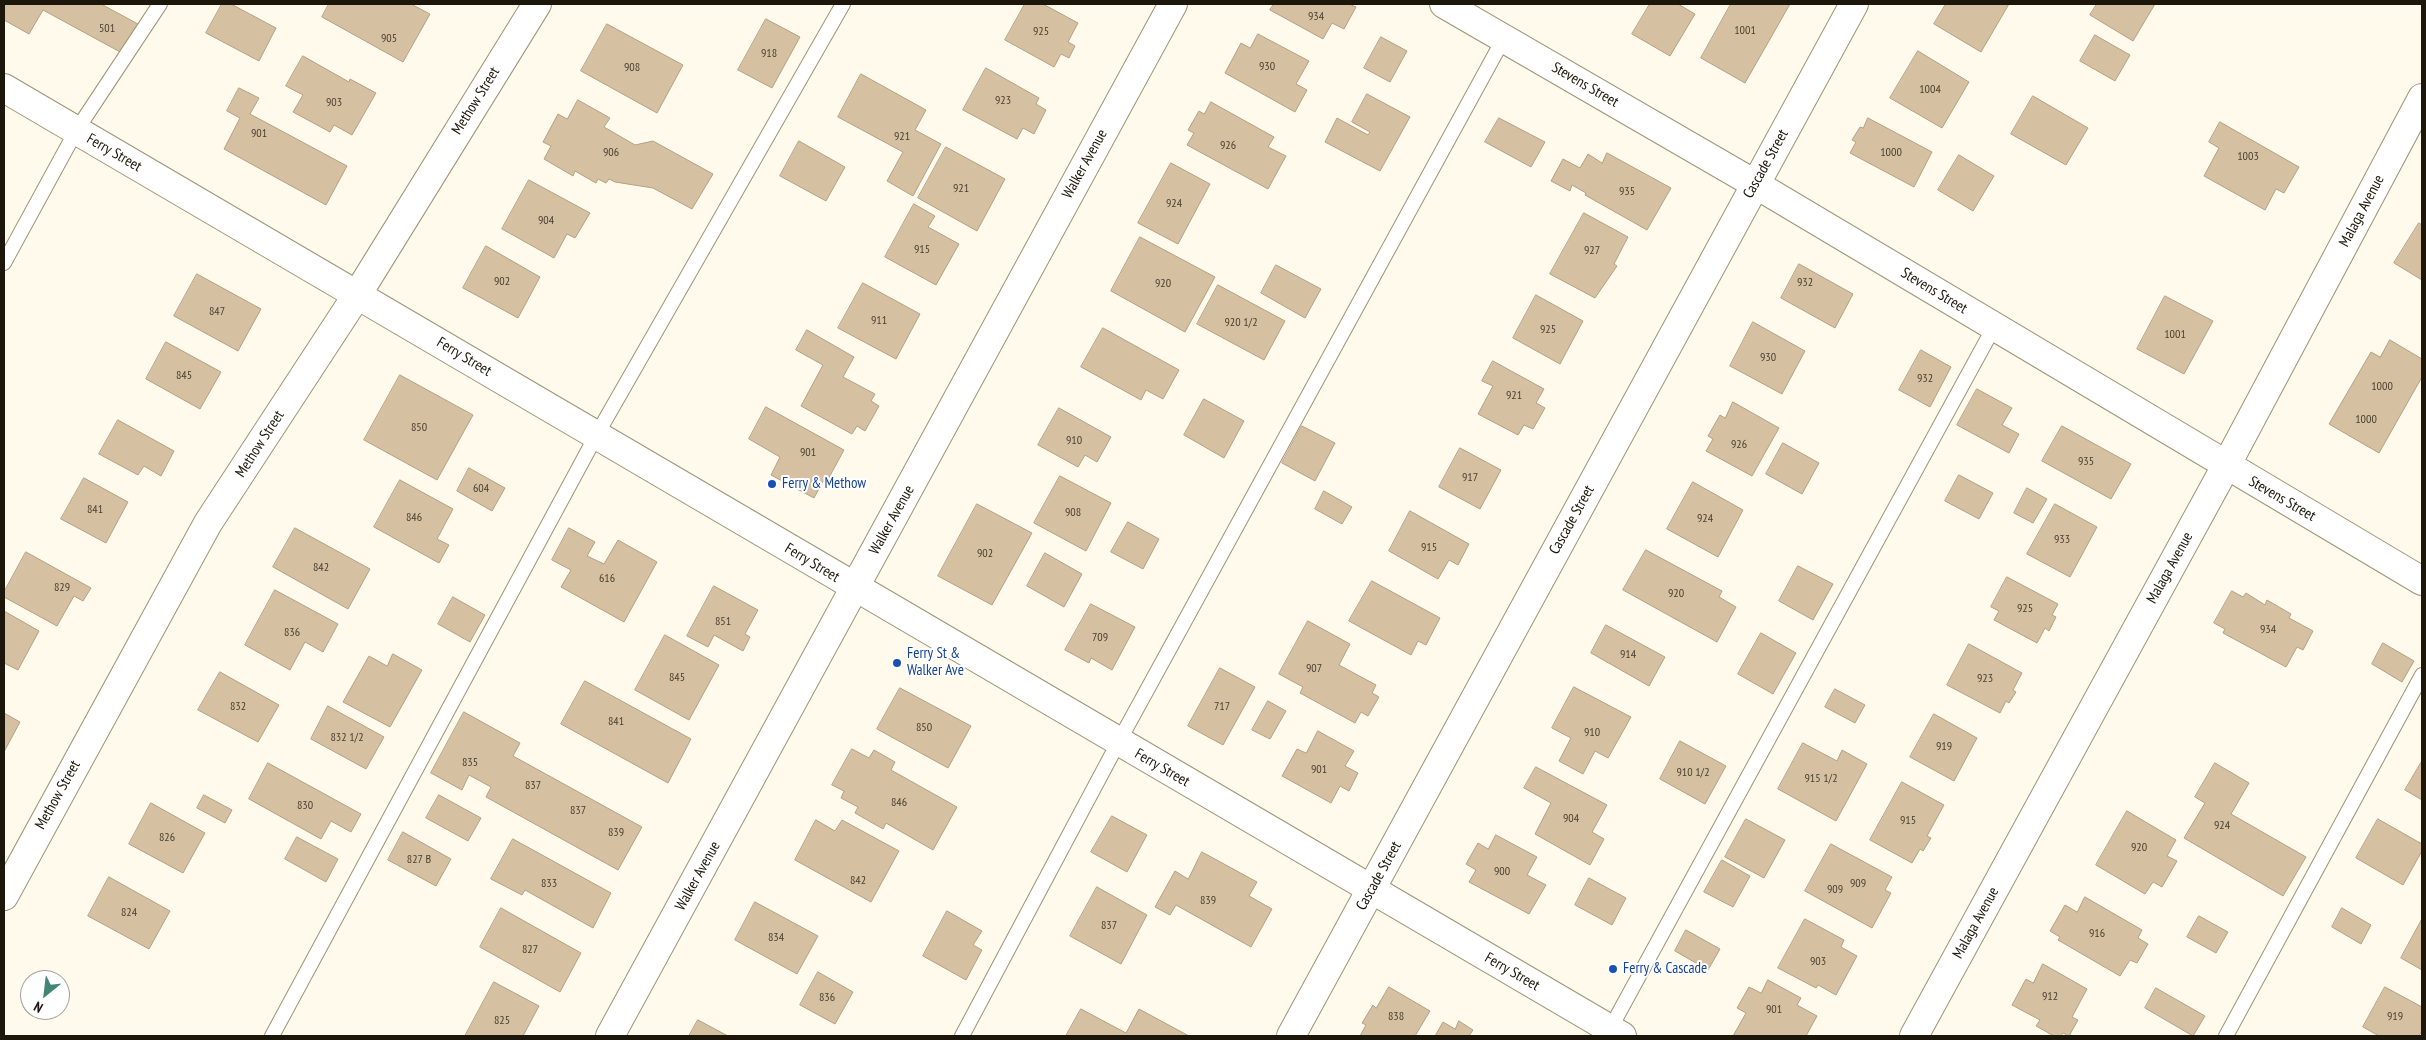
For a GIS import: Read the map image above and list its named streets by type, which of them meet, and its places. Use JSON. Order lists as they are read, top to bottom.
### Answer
{
  "streets": {
    "street": [
      "Stevens Street",
      "Methow Street",
      "Ferry Street",
      "Walker Avenue",
      "Cascade Street",
      "Malaga Avenue"
    ]
  },
  "crossings": [
    ["Stevens Street", "Cascade Street"],
    ["Stevens Street", "Malaga Avenue"],
    ["Methow Street", "Ferry Street"],
    ["Ferry Street", "Walker Avenue"],
    ["Ferry Street", "Cascade Street"]
  ],
  "places": ["Ferry & Methow", "Ferry St & Walker Ave", "Ferry & Cascade"],
  "house_numbers": [
    "934",
    "501",
    "1001",
    "925",
    "905",
    "918",
    "930",
    "908",
    "1004",
    "923",
    "903",
    "901",
    "921",
    "926",
    "906",
    "1000",
    "1003",
    "921",
    "935",
    "924",
    "904",
    "915",
    "927",
    "902",
    "932",
    "920",
    "847",
    "911",
    "920 1/2",
    "925",
    "1001",
    "930",
    "845",
    "932",
    "1000",
    "921",
    "1000",
    "850",
    "910",
    "926",
    "901",
    "935",
    "917",
    "604",
    "841",
    "908",
    "846",
    "924",
    "933",
    "915",
    "902",
    "842",
    "616",
    "829",
    "920",
    "925",
    "851",
    "934",
    "836",
    "709",
    "914",
    "907",
    "845",
    "923",
    "832",
    "717",
    "841",
    "850",
    "910",
    "832 1/2",
    "919",
    "835",
    "901",
    "910 1/2",
    "915 1/2",
    "837",
    "846",
    "830",
    "837",
    "904",
    "915",
    "924",
    "839",
    "826",
    "920",
    "827 B",
    "900",
    "842",
    "833",
    "909",
    "909",
    "839",
    "824",
    "837",
    "916",
    "834",
    "827",
    "903",
    "912",
    "836",
    "901",
    "838",
    "919",
    "825"
  ],
  "north": "bottom left"
}
